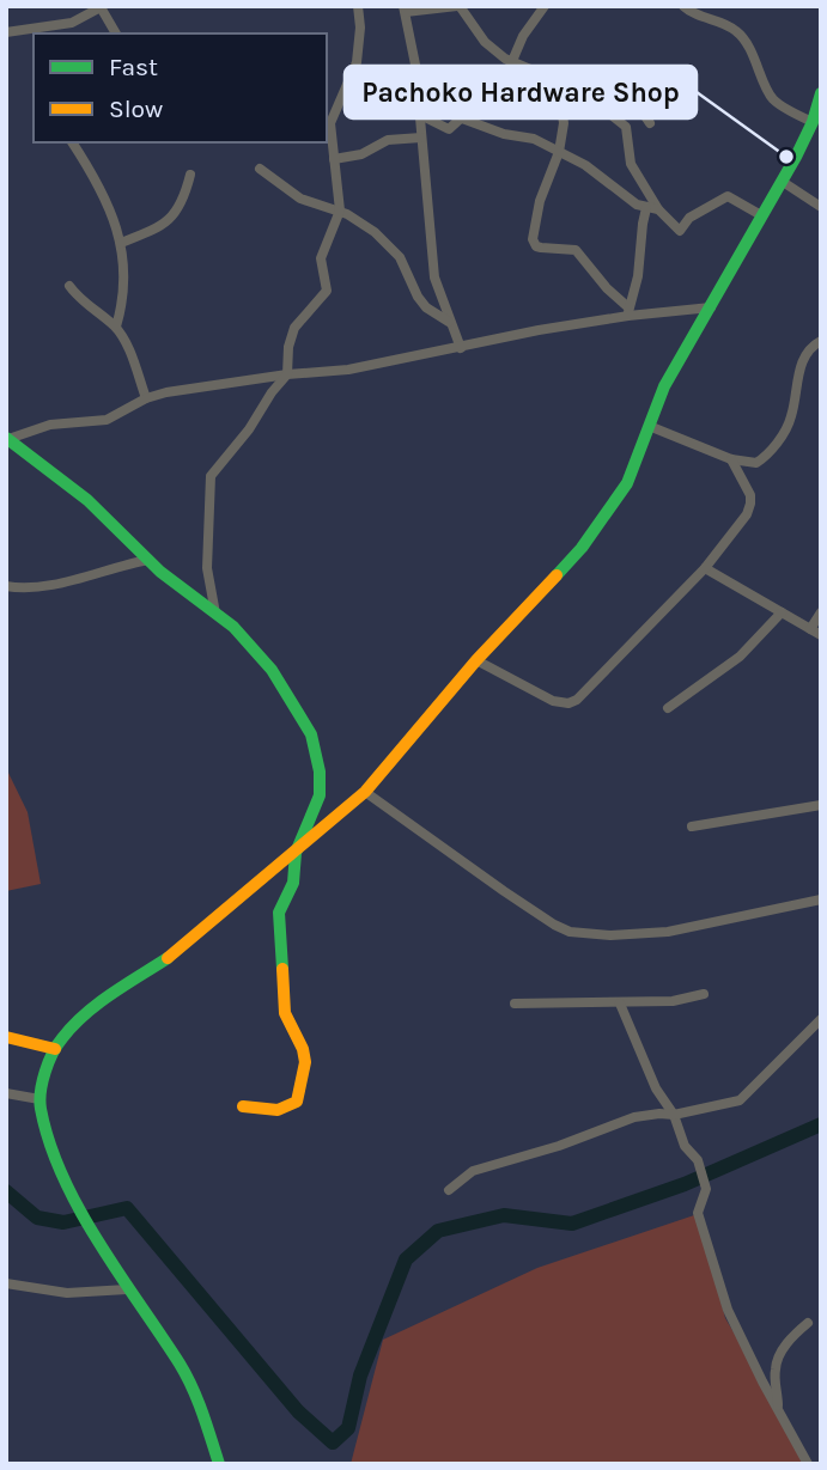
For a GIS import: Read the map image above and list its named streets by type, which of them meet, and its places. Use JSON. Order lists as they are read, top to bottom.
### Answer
{
  "places": ["Pachoko Hardware Shop"],
  "legend": ["Fast", "Slow"]
}
